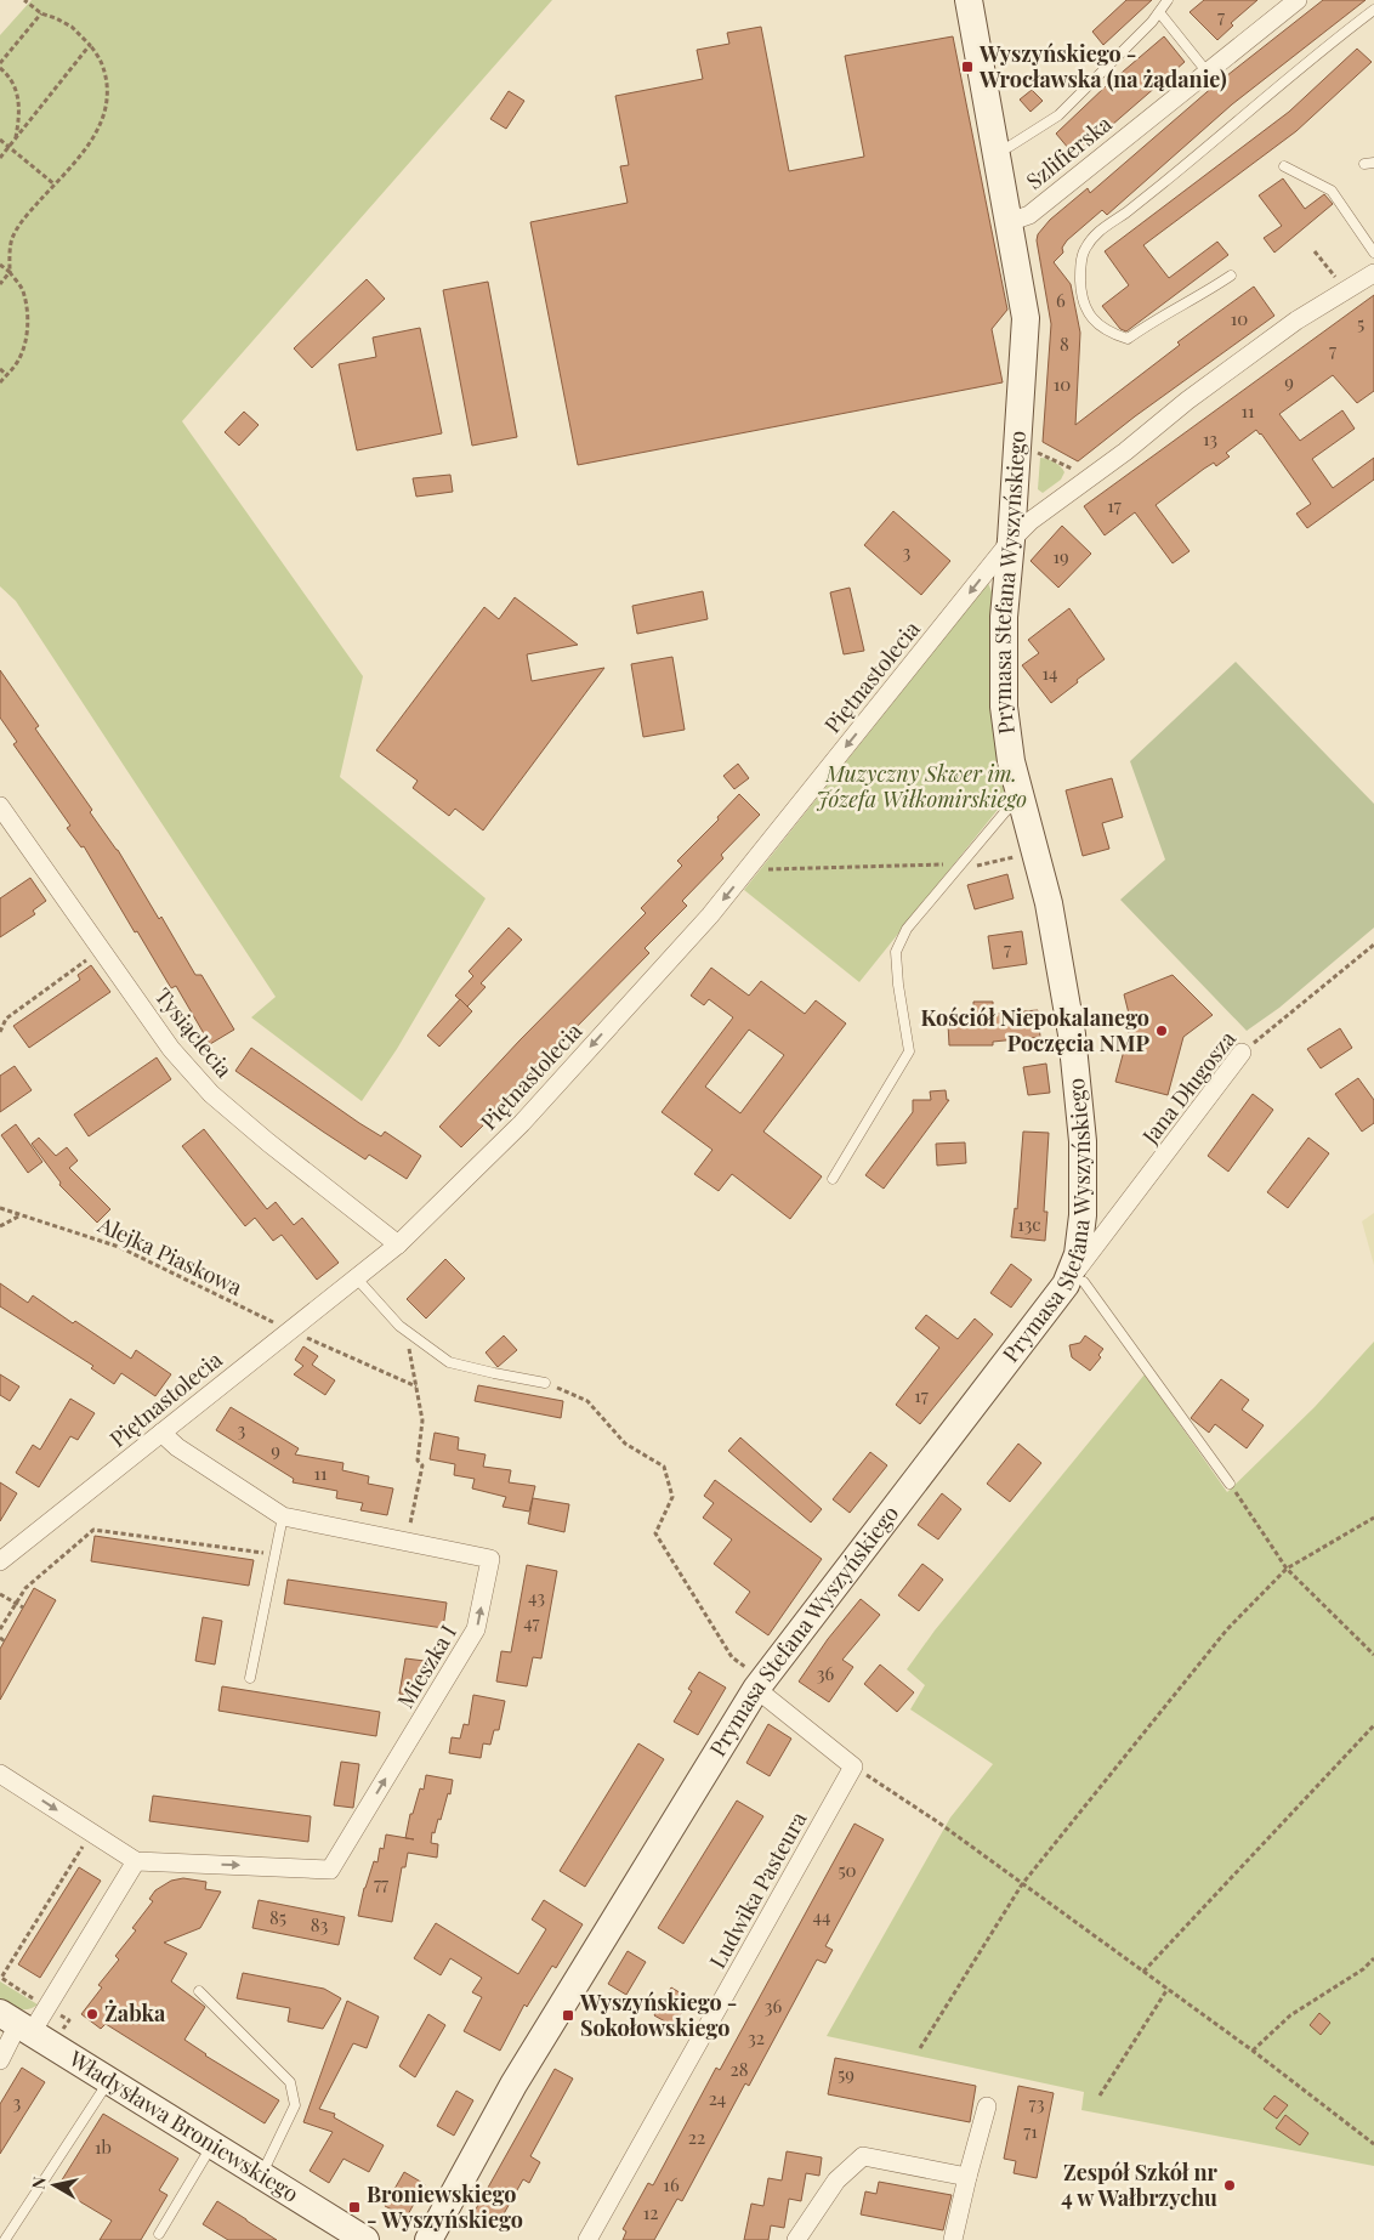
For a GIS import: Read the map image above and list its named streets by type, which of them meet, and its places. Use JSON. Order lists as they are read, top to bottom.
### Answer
{
  "streets": {
    "street": [
      "Szlifierska",
      "Prymasa Stefana Wyszyńskiego",
      "Piętnastolecia",
      "Tysiąclecia",
      "Jana Długosza",
      "Mieszka I",
      "Ludwika Pasteura",
      "Władysława Broniewskiego"
    ],
    "path": ["Alejka Piaskowa"]
  },
  "crossings": [
    ["Szlifierska", "Prymasa Stefana Wyszyńskiego"],
    ["Prymasa Stefana Wyszyńskiego", "Piętnastolecia"],
    ["Prymasa Stefana Wyszyńskiego", "Jana Długosza"],
    ["Piętnastolecia", "Tysiąclecia"],
    ["Piętnastolecia", "Alejka Piaskowa"],
    ["Piętnastolecia", "Mieszka I"]
  ],
  "one_way": ["Piętnastolecia"],
  "parks": ["Muzyczny Skwer im. Józefa Wiłkomirskiego"],
  "places": {
    "transit": ["Wyszyńskiego - Wrocławska (na żądanie)", "Wyszyńskiego - Sokołowskiego", "Broniewskiego - Wyszyńskiego"],
    "other": ["Kościół Niepokalanego Poczęcia NMP", "Żabka", "Zespół Szkół nr 4 w Wałbrzychu"]
  },
  "house_numbers": [
    "7",
    "6",
    "10",
    "5",
    "8",
    "7",
    "9",
    "10",
    "11",
    "13",
    "17",
    "3",
    "19",
    "14",
    "7",
    "13c",
    "17",
    "3",
    "9",
    "11",
    "43",
    "47",
    "36",
    "50",
    "77",
    "44",
    "85",
    "83",
    "36",
    "32",
    "28",
    "59",
    "24",
    "3",
    "73",
    "71",
    "22",
    "1b",
    "16",
    "12"
  ],
  "north": "left"
}
